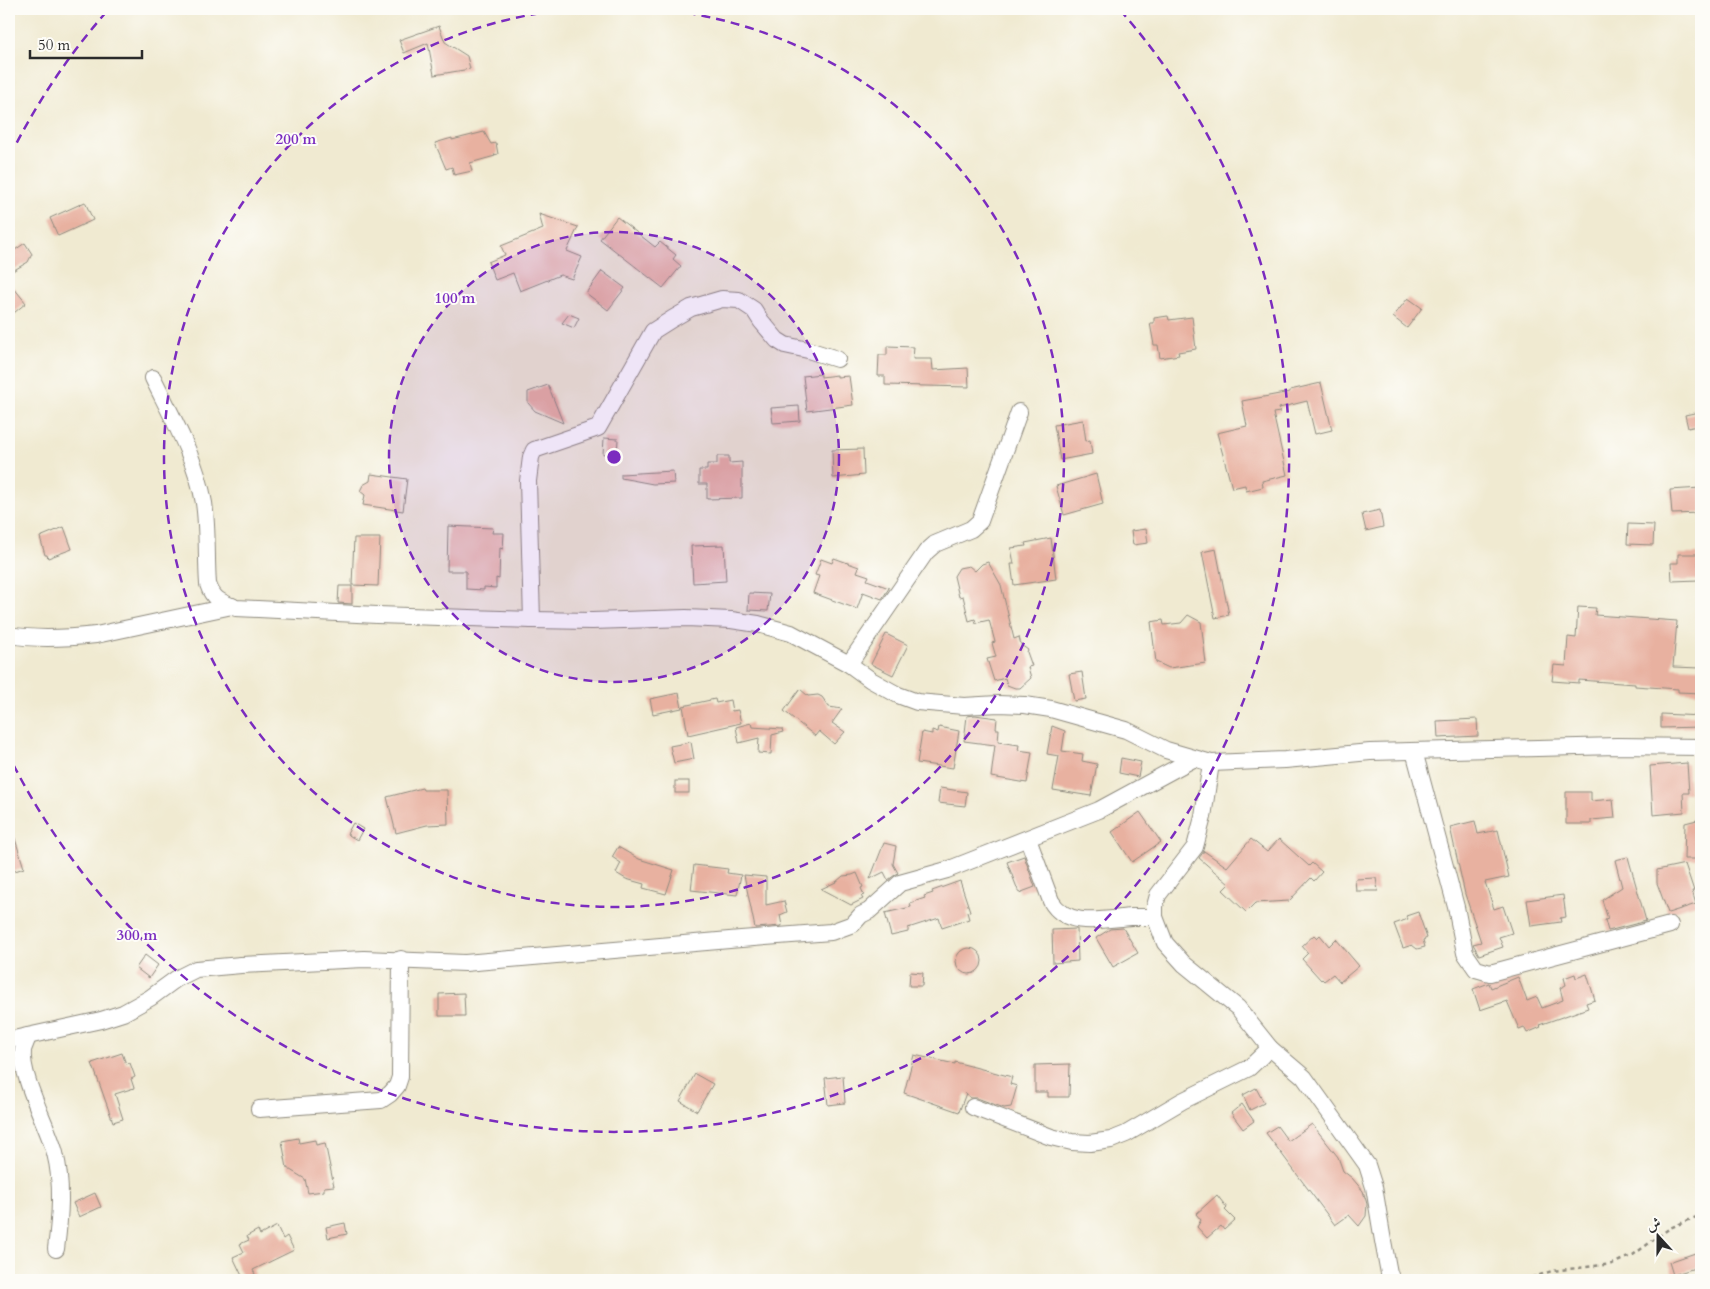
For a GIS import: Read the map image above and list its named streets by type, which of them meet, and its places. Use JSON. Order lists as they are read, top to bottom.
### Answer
{
  "scale_bar": "50 m",
  "north": "top",
  "rings": ["200 m", "100 m", "300 m"]
}
